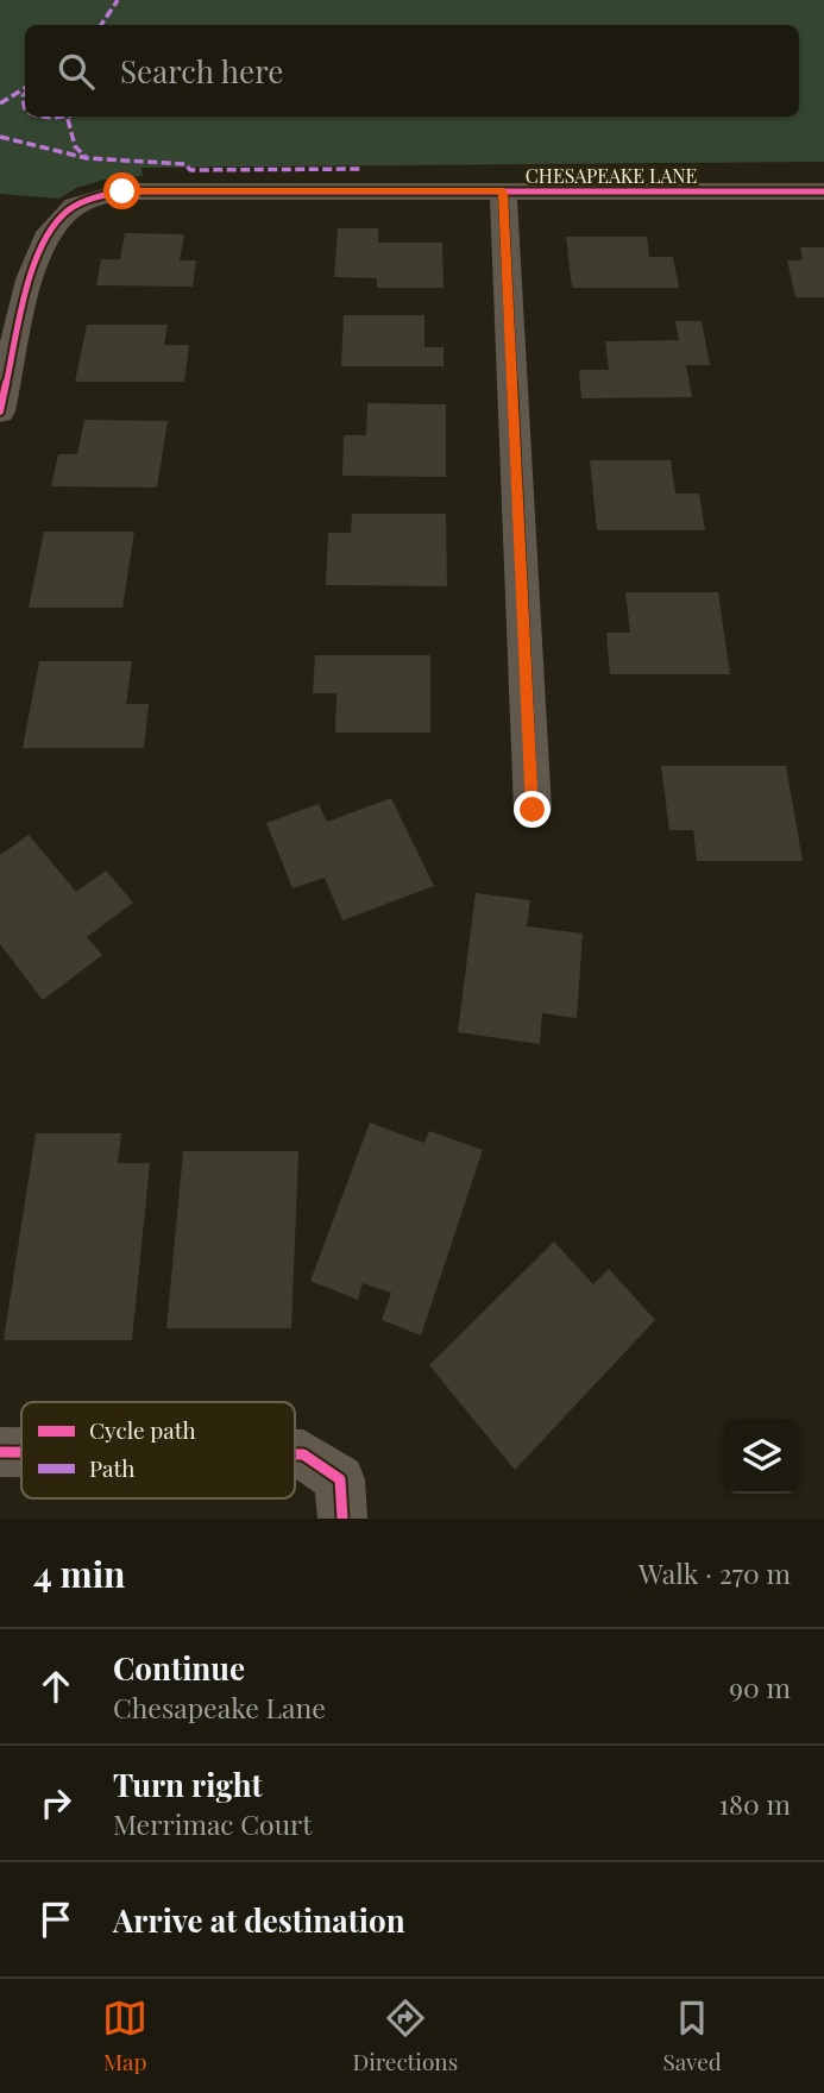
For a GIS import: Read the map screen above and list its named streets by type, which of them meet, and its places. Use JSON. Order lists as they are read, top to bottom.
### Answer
{
  "streets": {
    "street": ["CHESAPEAKE LANE"]
  },
  "legend": ["Cycle path", "Path"],
  "page": {
    "search": "Search here",
    "heading": ["4 min", "Walk · 270 m"],
    "list": [
      ["Continue", "Chesapeake Lane", "90 m"],
      ["Turn right", "Merrimac Court", "180 m"],
      "Arrive at destination"
    ],
    "nav": ["Map", "Directions", "Saved"]
  }
}
